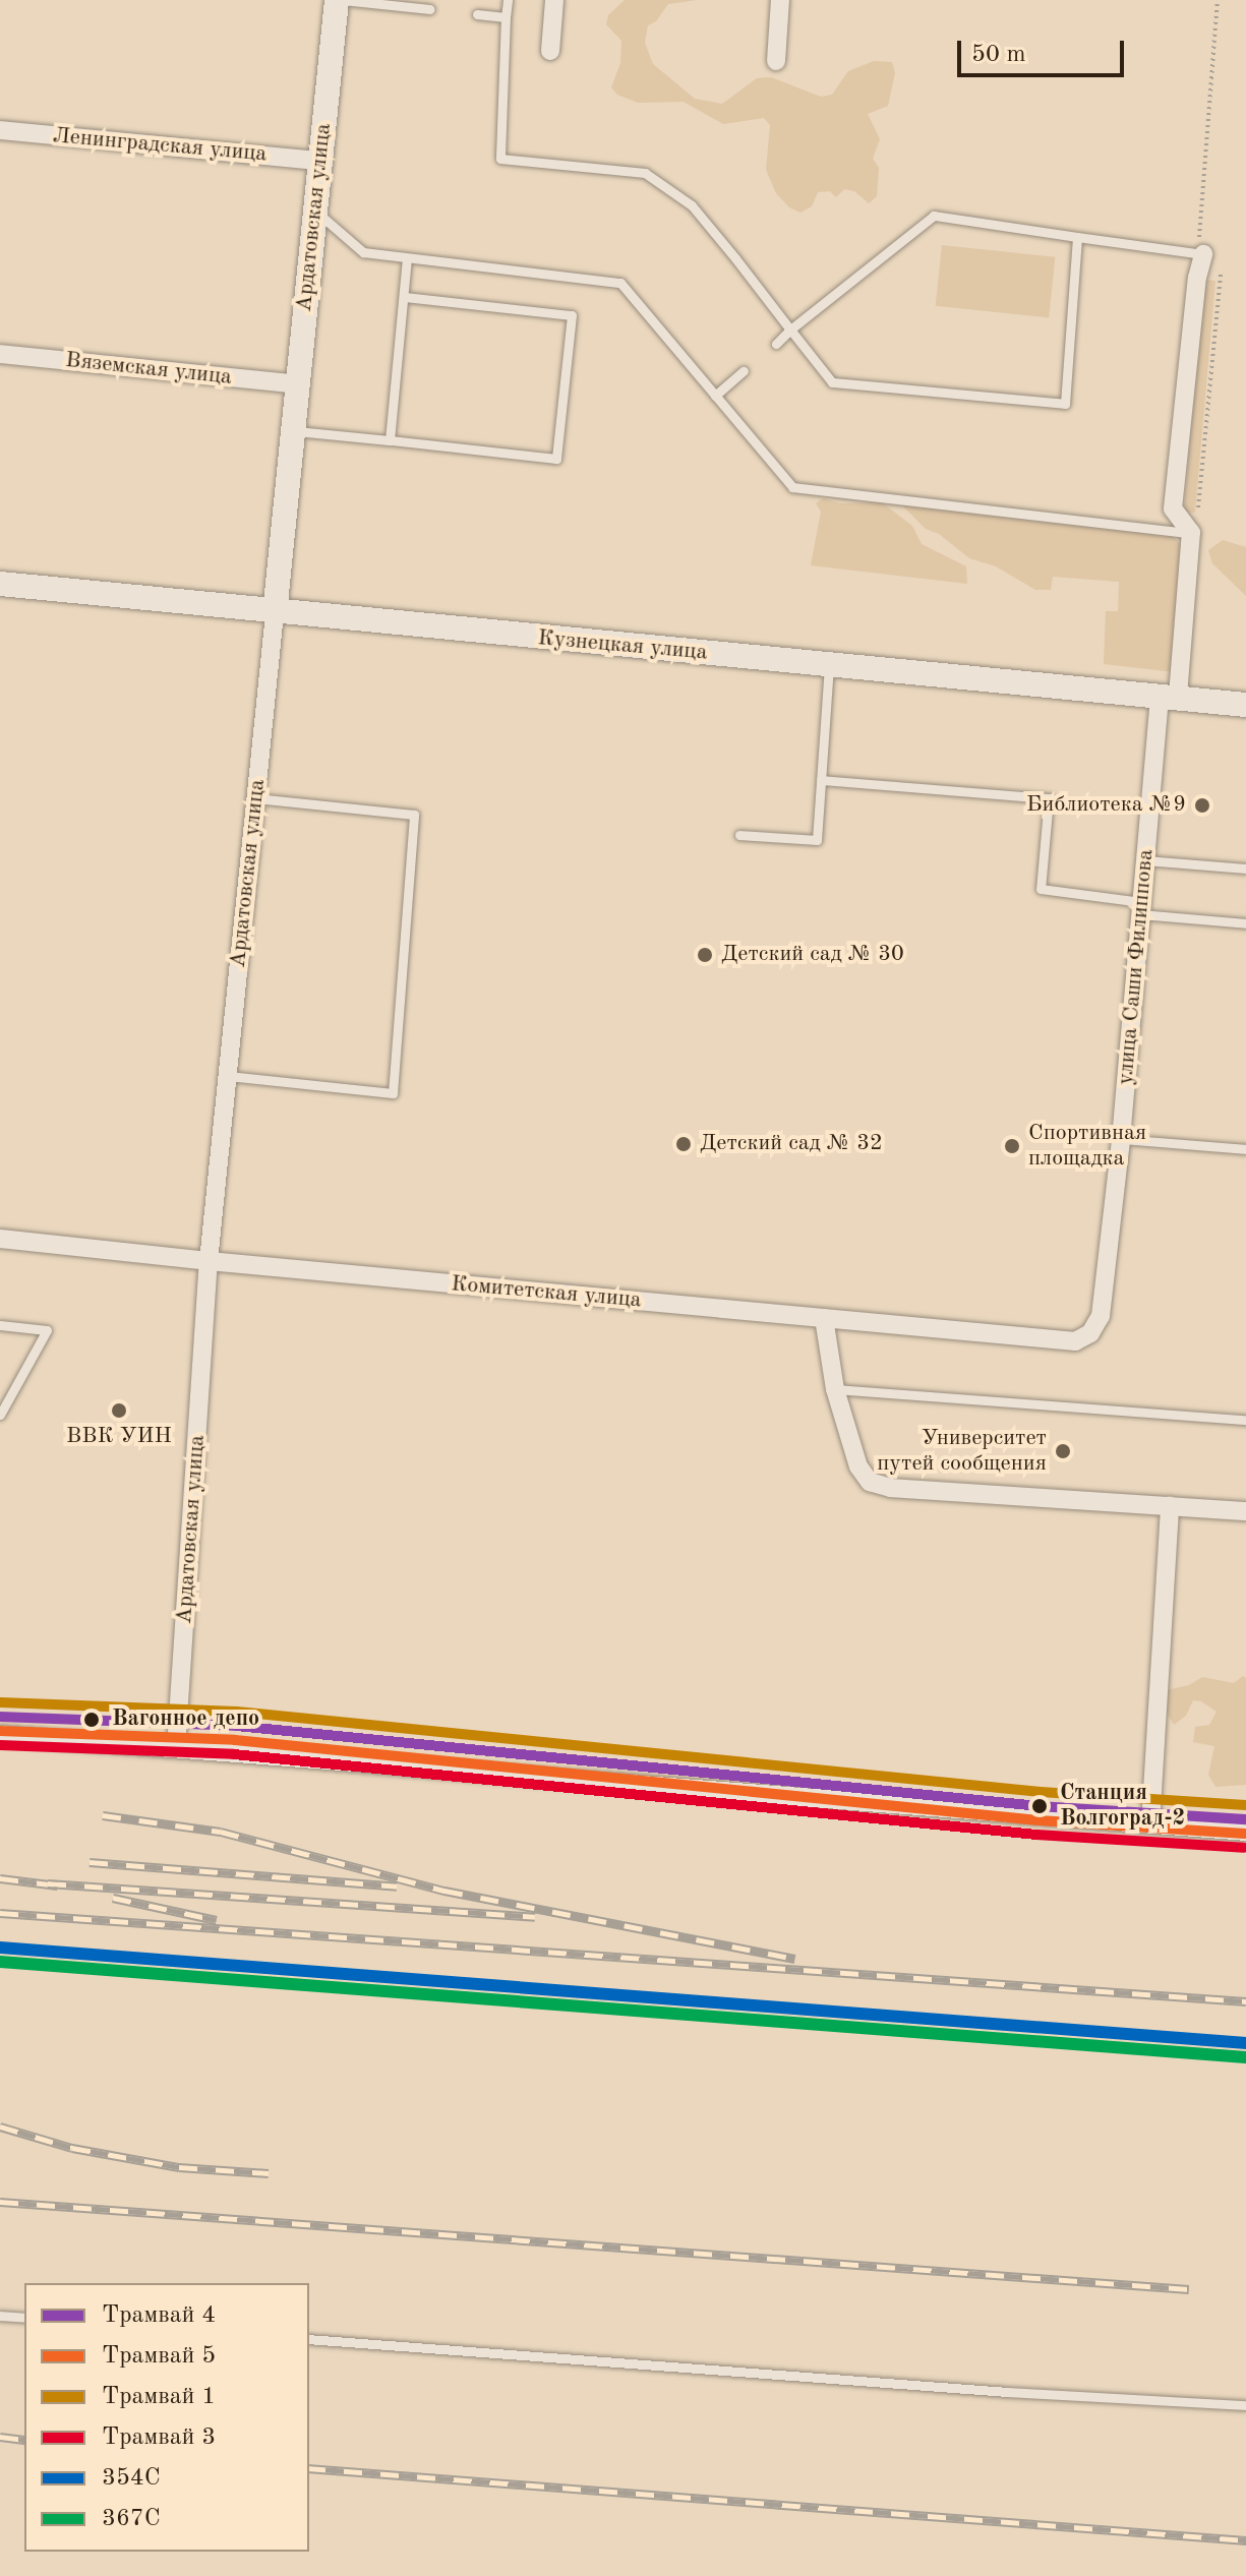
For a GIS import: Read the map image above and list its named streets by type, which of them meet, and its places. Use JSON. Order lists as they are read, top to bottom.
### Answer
{
  "streets": {
    "street": [
      "Ленинградская улица",
      "Ардатовская улица",
      "Вяземская улица",
      "Кузнецкая улица",
      "улица Саши Филиппова",
      "Комитетская улица"
    ]
  },
  "crossings": [
    ["Ленинградская улица", "Ардатовская улица"],
    ["Ардатовская улица", "Вяземская улица"],
    ["Ардатовская улица", "Кузнецкая улица"],
    ["Ардатовская улица", "Комитетская улица"],
    ["Кузнецкая улица", "улица Саши Филиппова"],
    ["улица Саши Филиппова", "Комитетская улица"]
  ],
  "places": [
    "Библиотека №9",
    "Детский сад № 30",
    "Детский сад № 32",
    "Спортивная площадка",
    "ВВК УИН",
    "Университет путей сообщения",
    "Вагонное депо",
    "Станция Волгоград-2"
  ],
  "lines": [
    "tram line 1",
    "tram line 4",
    "tram line 5",
    "tram line 3",
    "transit line 354С",
    "transit line 367С"
  ],
  "legend": [
    "Трамвай 4",
    "Трамвай 5",
    "Трамвай 1",
    "Трамвай 3",
    "354С",
    "367С"
  ],
  "scale_bar": "50 m"
}
